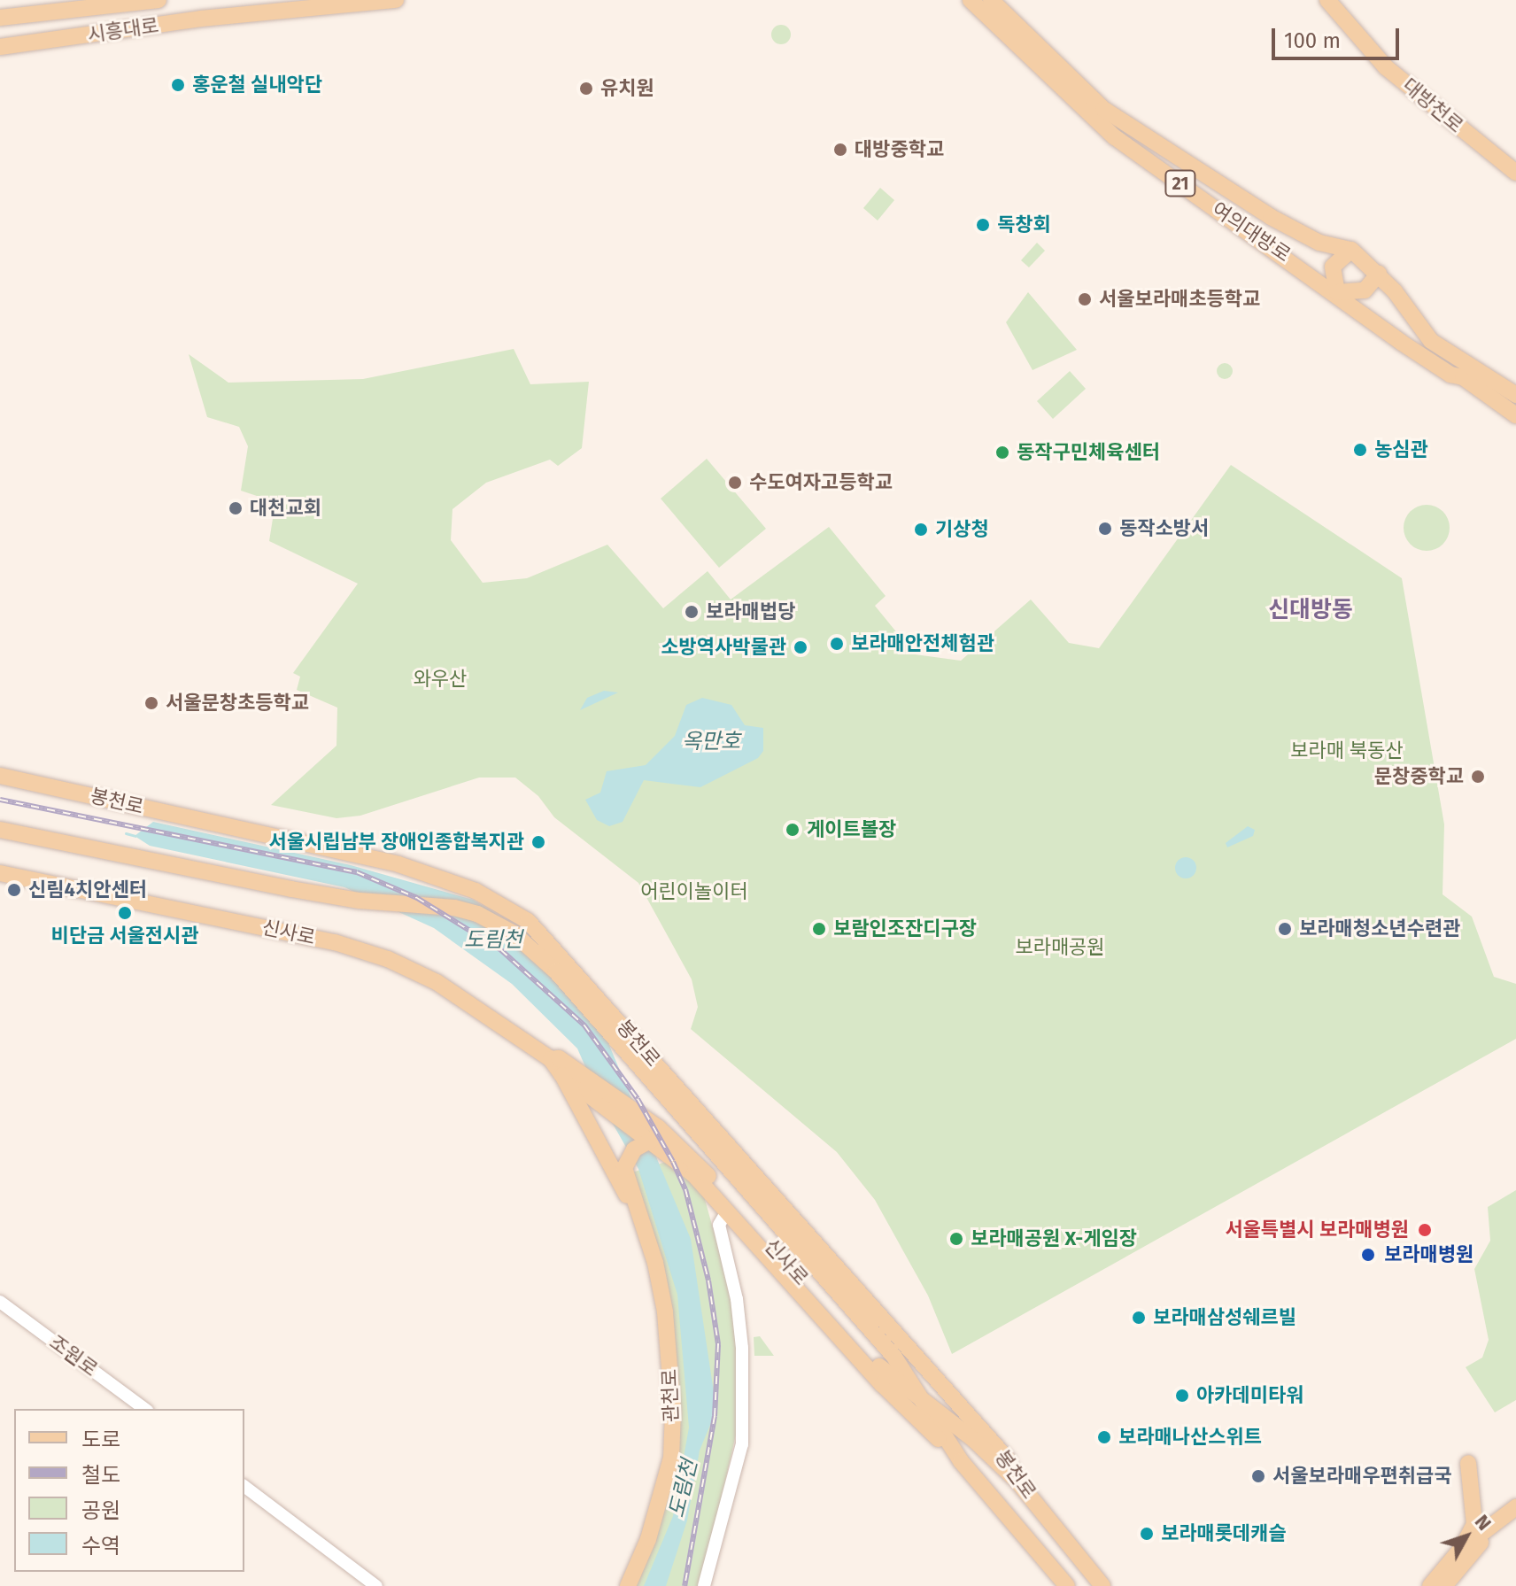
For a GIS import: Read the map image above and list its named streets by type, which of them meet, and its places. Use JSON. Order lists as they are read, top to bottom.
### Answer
{
  "streets": {
    "main road": [
      "시흥대로",
      "대방천로",
      "21",
      "여의대방로",
      "봉천로",
      "신사로",
      "관천로"
    ],
    "street": ["조원로"]
  },
  "crossings": [
    ["봉천로", "신사로"],
    ["신사로", "관천로"]
  ],
  "districts": ["신대방동"],
  "water": ["옥만호", "도림천"],
  "parks": [
    "와우산",
    "보라매 북동산",
    "어린이놀이터",
    "보라매공원"
  ],
  "places": [
    "홍운철 실내악단",
    "유치원",
    "대방중학교",
    "독창회",
    "서울보라매초등학교",
    "농심관",
    "동작구민체육센터",
    "수도여자고등학교",
    "대천교회",
    "동작소방서",
    "기상청",
    "보라매법당",
    "보라매안전체험관",
    "소방역사박물관",
    "서울문창초등학교",
    "문창중학교",
    "게이트볼장",
    "서울시립남부 장애인종합복지관",
    "신림4치안센터",
    "비단금 서울전시관",
    "보람인조잔디구장",
    "보라매청소년수련관",
    "서울특별시 보라매병원",
    "보라매공원 X-게임장",
    "보라매병원",
    "보라매삼성쉐르빌",
    "아카데미타워",
    "보라매나산스위트",
    "서울보라매우편취급국",
    "보라매롯데캐슬"
  ],
  "legend": [
    "도로",
    "철도",
    "공원",
    "수역"
  ],
  "scale_bar": "100 m",
  "north": "top right"
}
